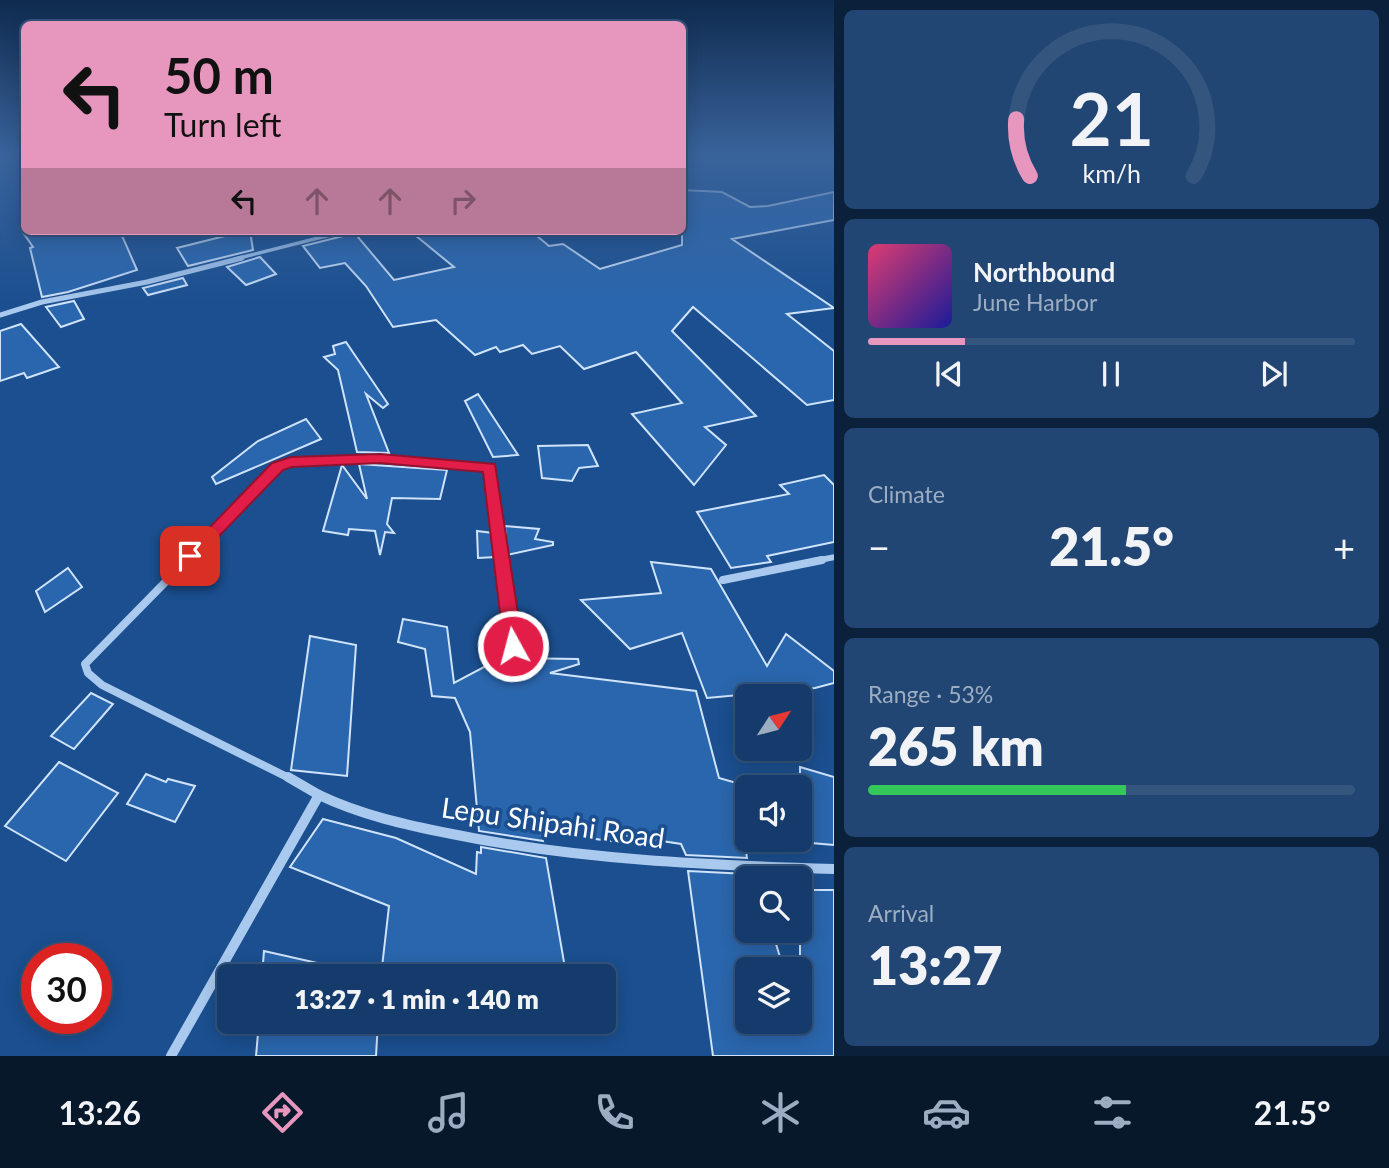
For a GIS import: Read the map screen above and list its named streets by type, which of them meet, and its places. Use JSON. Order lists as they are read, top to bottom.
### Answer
{
  "streets": {
    "street": ["Lepu Shipahi Road"]
  },
  "north": "top right",
  "page": {
    "turn": ["50 m", "Turn left"],
    "song": ["Northbound", "June Harbor"],
    "tile": [
      "Climate",
      ["Range · 53%", "265 km"],
      ["Arrival", "13:27"]
    ],
    "heat": ["−", "21.5°", "+"],
    "limit": "30",
    "trip": "13:27 · 1 min · 140 m",
    "tabs": ["13:26", "21.5°"],
    "gauge": ["21", "km/h"]
  }
}
